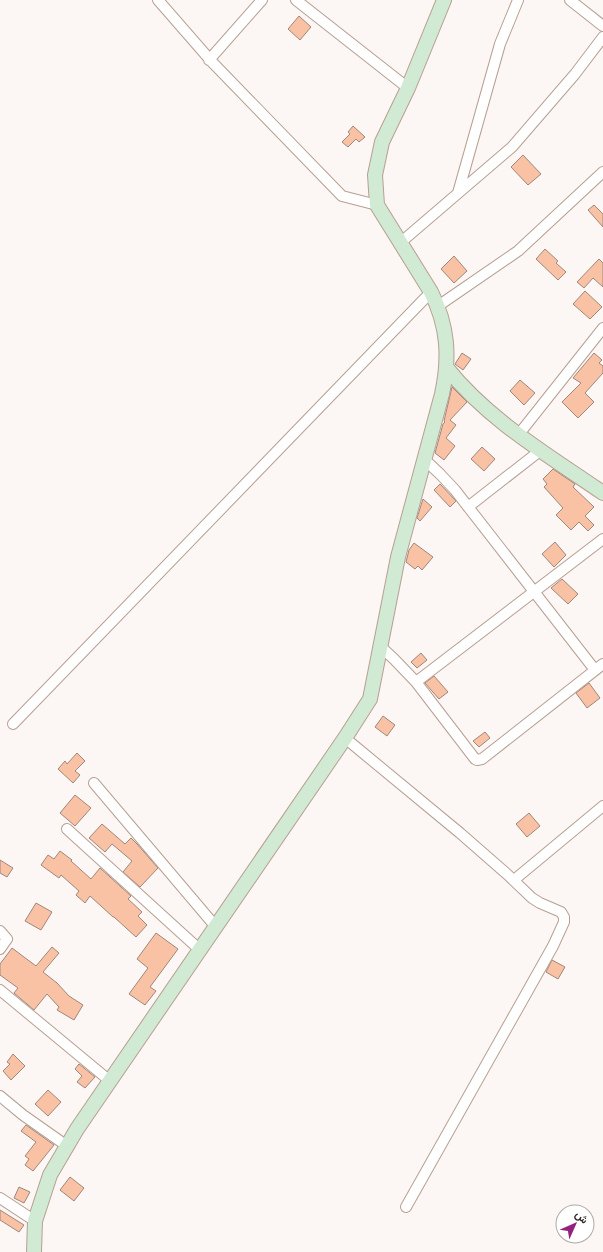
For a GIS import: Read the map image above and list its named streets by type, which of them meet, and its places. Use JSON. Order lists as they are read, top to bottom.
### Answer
{
  "north": "top right"
}
